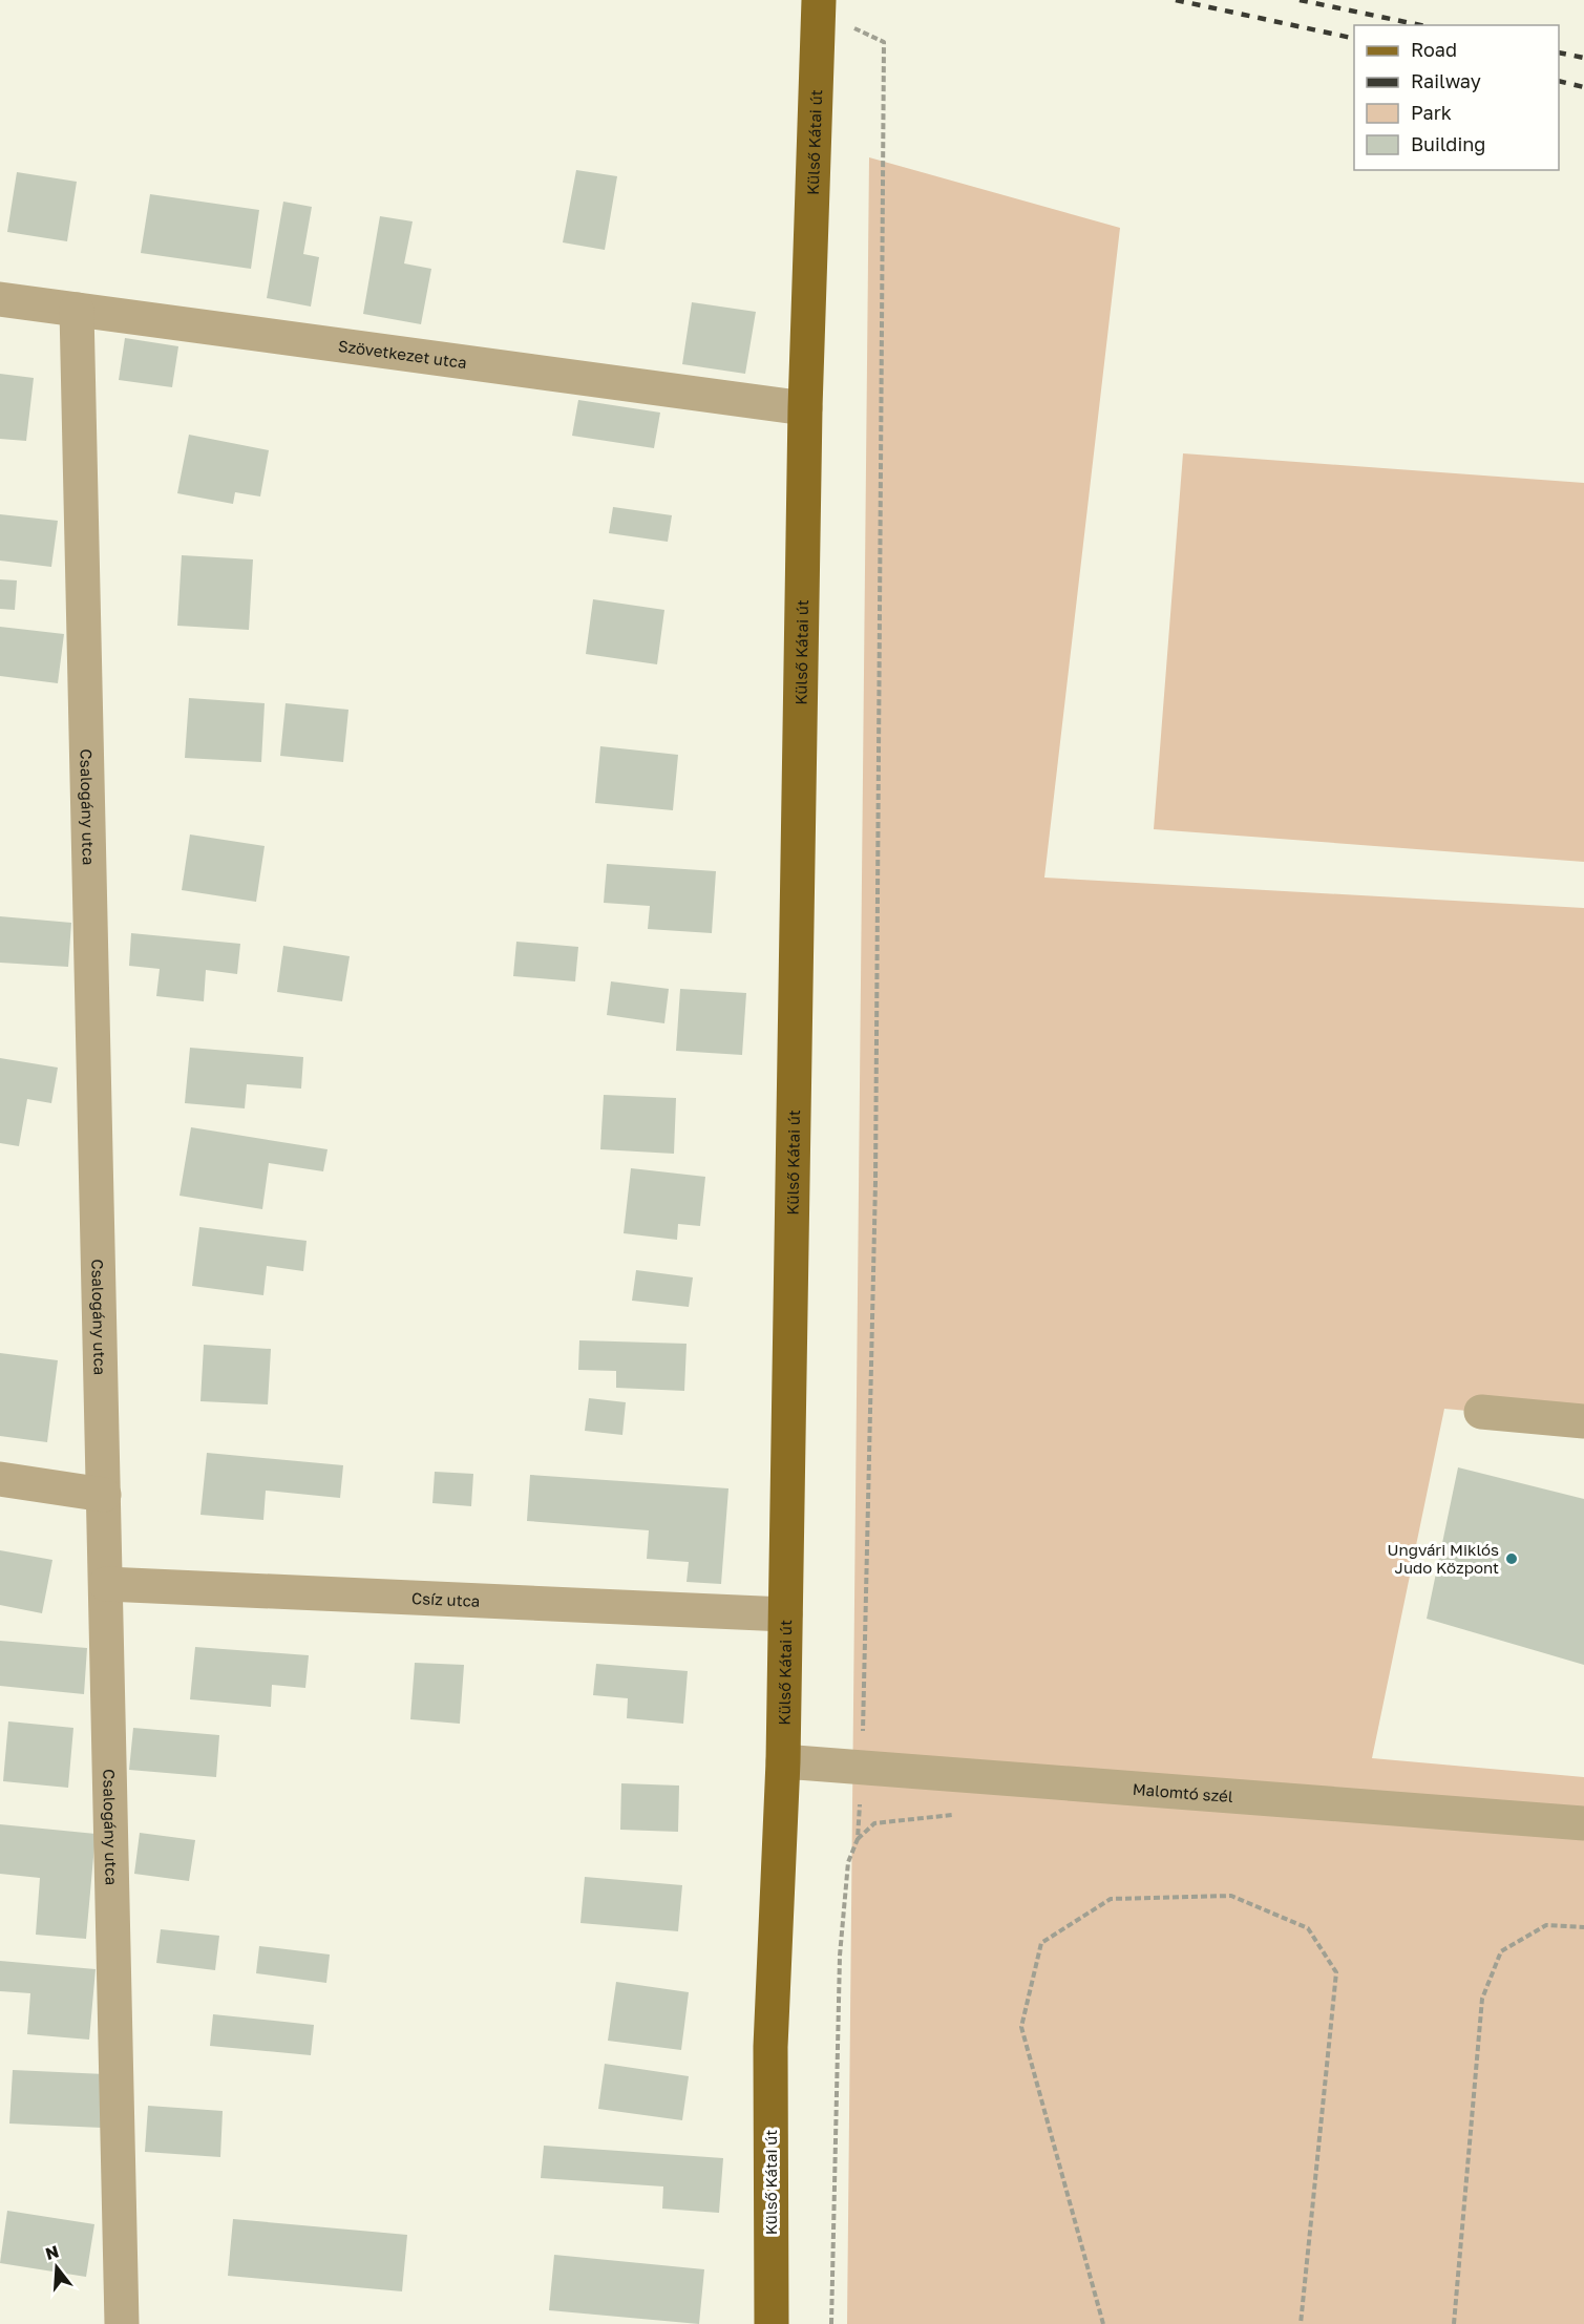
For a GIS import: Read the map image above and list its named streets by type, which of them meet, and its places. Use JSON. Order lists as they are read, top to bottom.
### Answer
{
  "streets": {
    "main road": ["Külső Kátai út"],
    "street": [
      "Szövetkezet utca",
      "Csalogány utca",
      "Csíz utca",
      "Malomtó szél"
    ]
  },
  "crossings": [
    ["Külső Kátai út", "Szövetkezet utca"],
    ["Külső Kátai út", "Csíz utca"],
    ["Külső Kátai út", "Malomtó szél"],
    ["Szövetkezet utca", "Csalogány utca"],
    ["Csalogány utca", "Csíz utca"]
  ],
  "places": ["Ungvári Miklós Judo Központ"],
  "legend": [
    "Road",
    "Railway",
    "Park",
    "Building"
  ],
  "north": "top"
}
